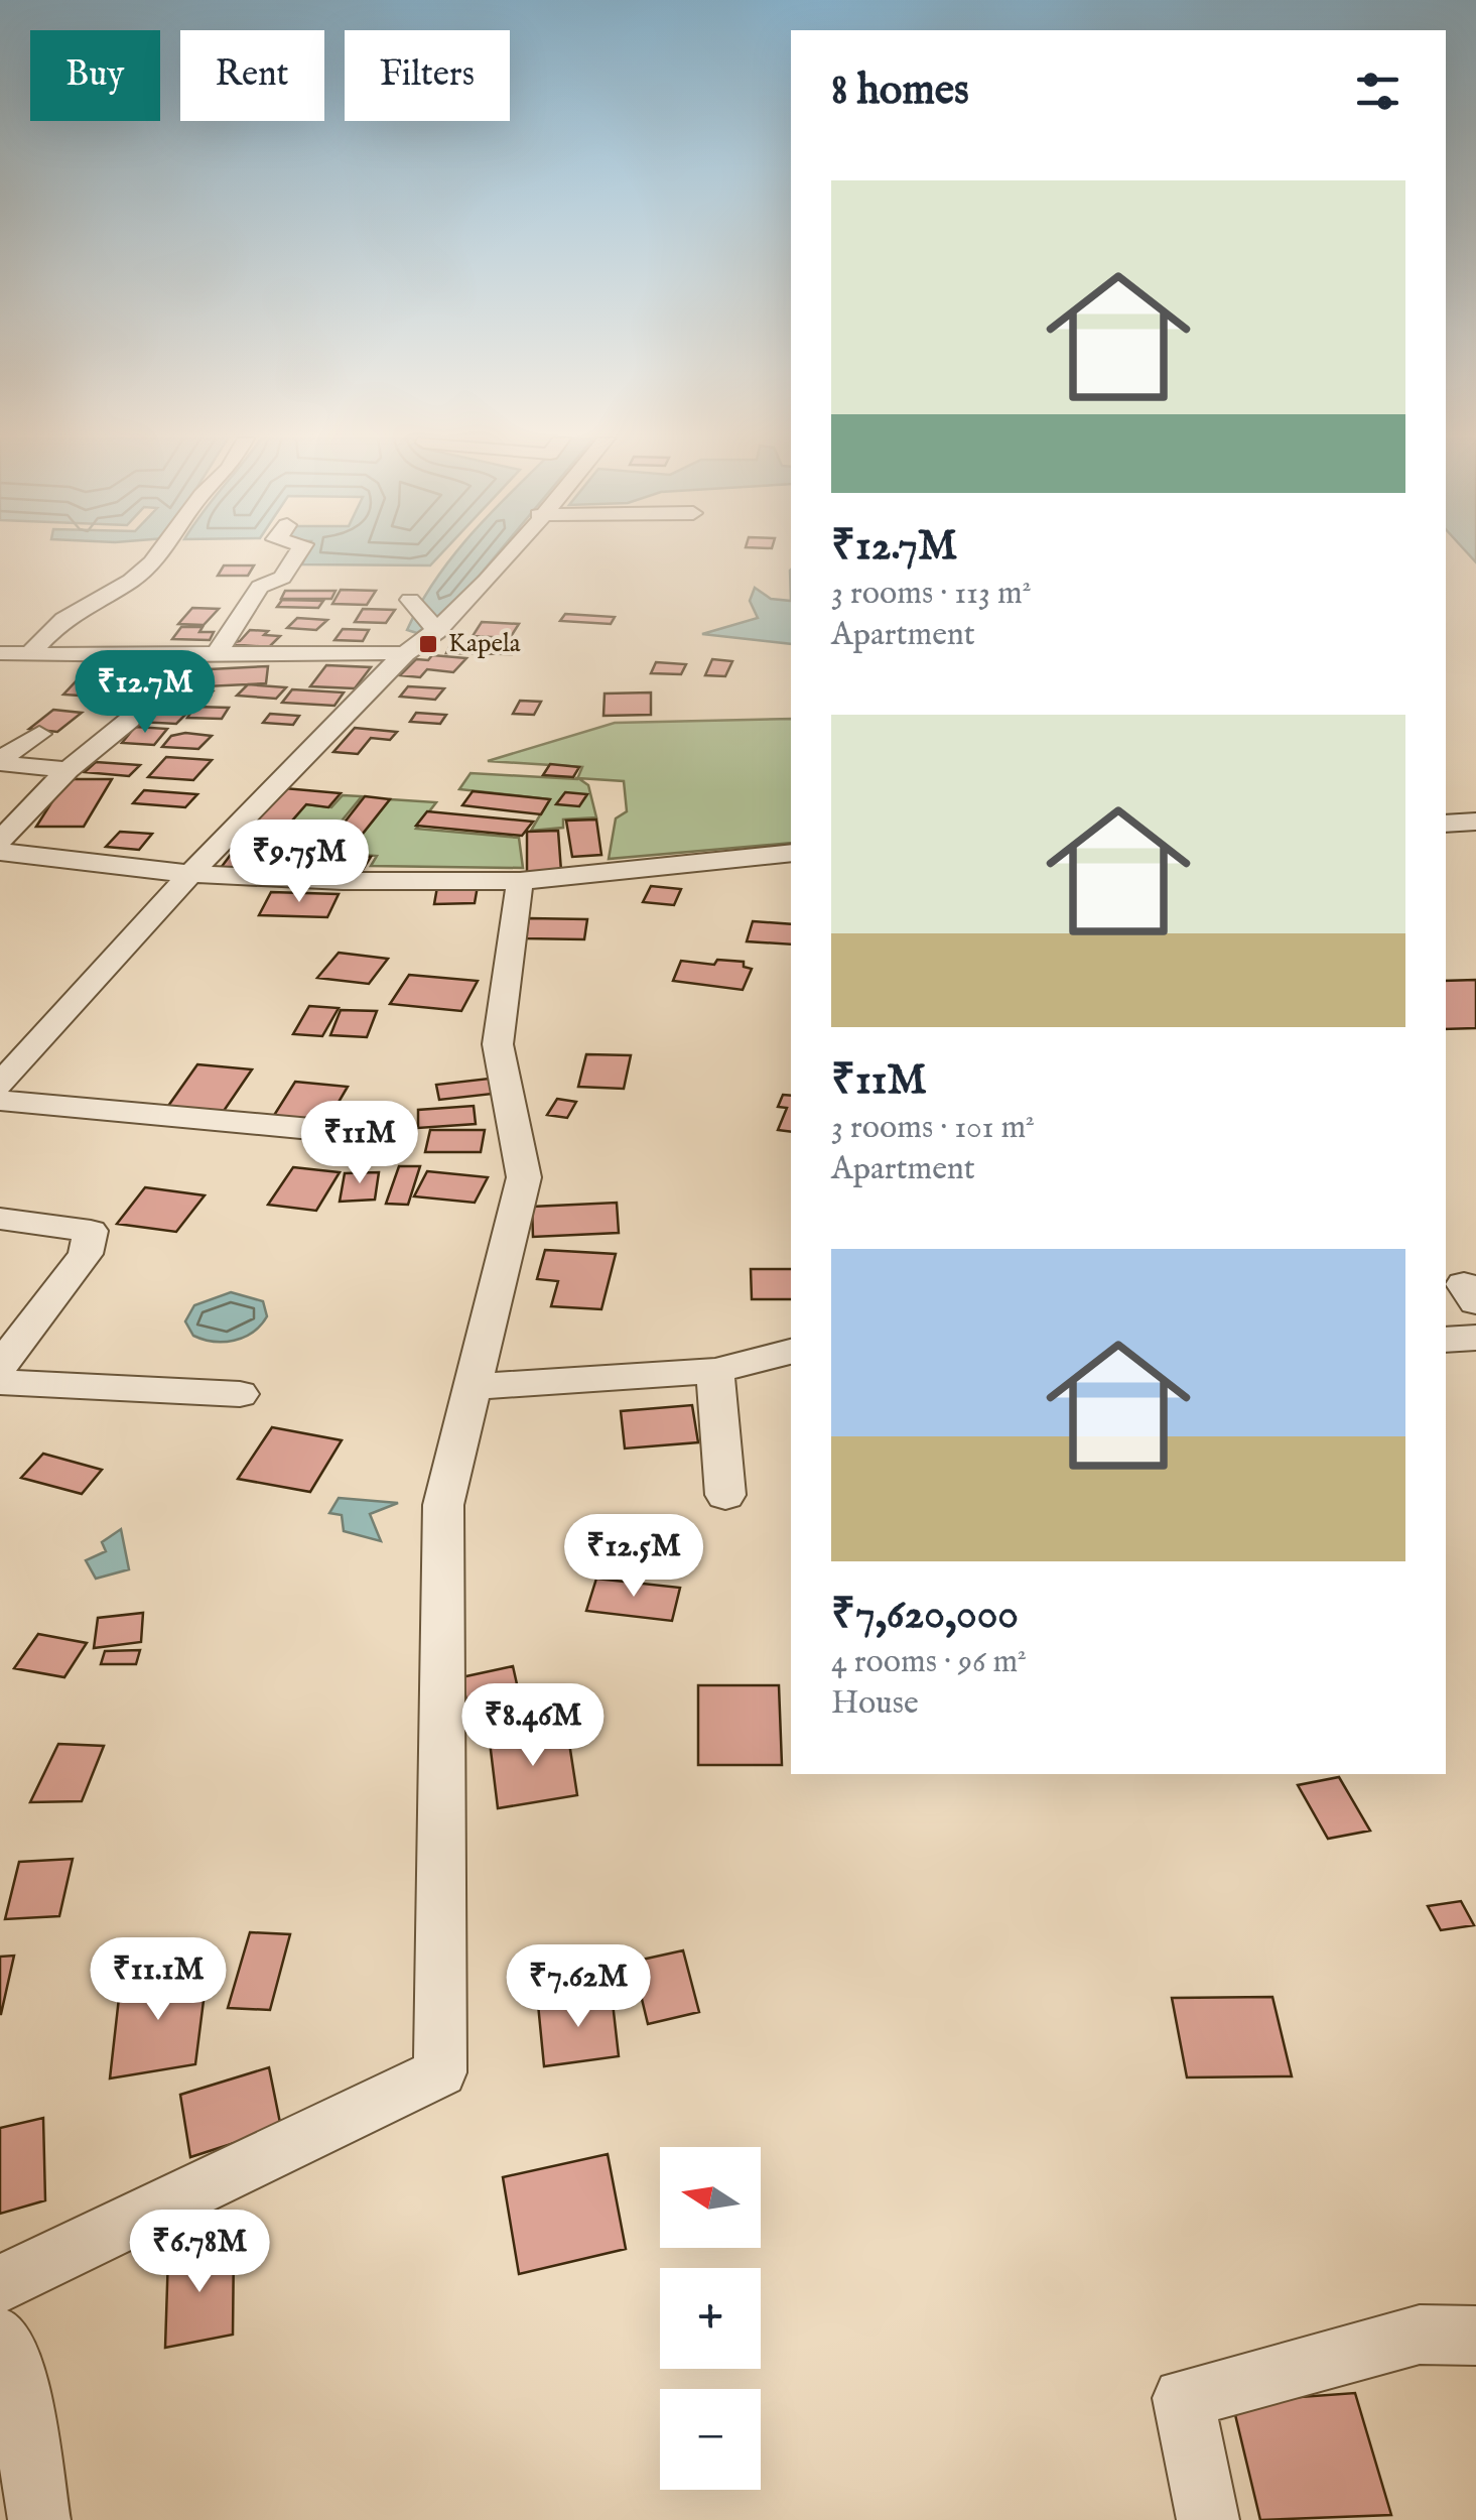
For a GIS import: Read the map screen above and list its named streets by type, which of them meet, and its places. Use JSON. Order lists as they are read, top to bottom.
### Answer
{
  "places": {
    "transit": ["Kapela"]
  },
  "north": "left",
  "page": {
    "chip": ["Buy", "Rent", "Filters"],
    "heading": "8 homes",
    "list": [
      {
        "name": "₹12.7M",
        "note": "3 rooms · 113 m² · Apartment"
      },
      {
        "name": "₹11M",
        "note": "3 rooms · 101 m² · Apartment"
      },
      {
        "name": "₹7,620,000",
        "note": "4 rooms · 96 m² · House"
      }
    ],
    "price": [
      "₹12.7M",
      "₹9.75M",
      "₹11M",
      "₹12.5M",
      "₹8.46M",
      "₹11.1M",
      "₹7.62M",
      "₹6.78M"
    ],
    "map_buttons": ["+", "−"]
  }
}
